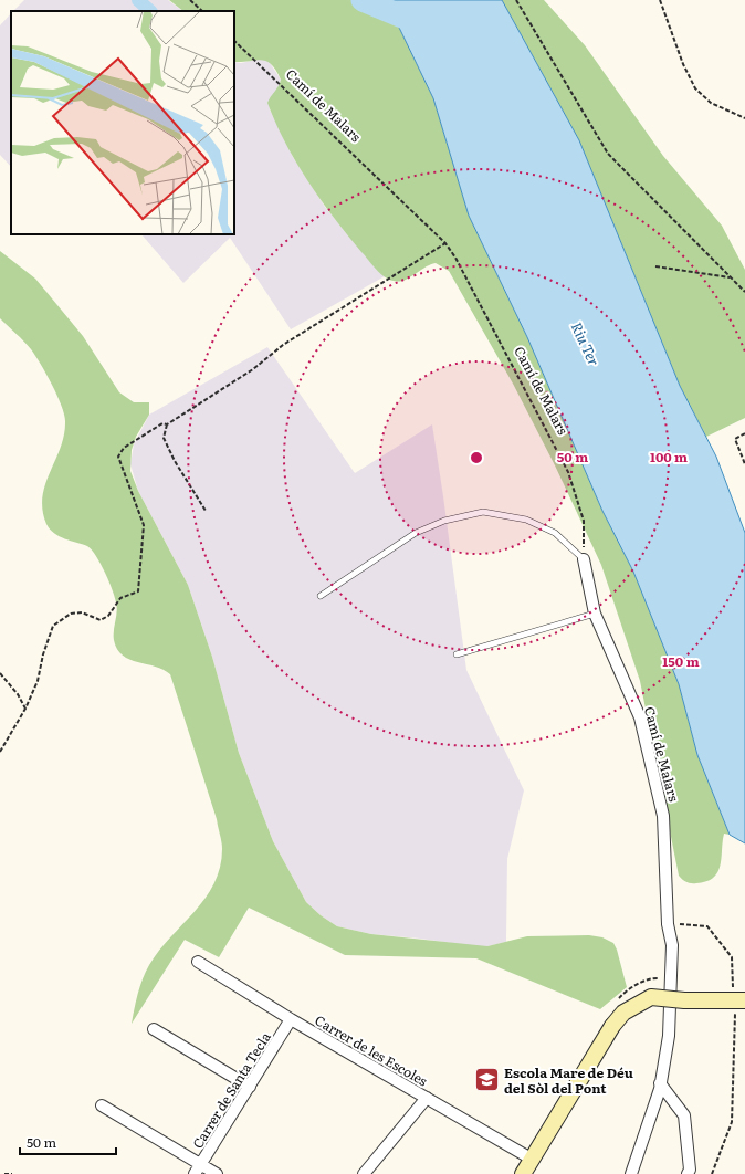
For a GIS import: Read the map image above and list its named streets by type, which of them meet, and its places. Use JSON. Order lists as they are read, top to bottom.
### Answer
{
  "streets": {
    "street": ["Camí de Malars", "Carrer de les Escoles", "Carrer de Santa Tecla"]
  },
  "crossings": [
    ["Carrer de les Escoles", "Carrer de Santa Tecla"]
  ],
  "water": ["Riu Ter"],
  "places": {
    "school or university": ["Escola Mare de Déu del Sòl del Pont"]
  },
  "scale_bar": "50 m",
  "rings": ["50 m", "100 m", "150 m"]
}
